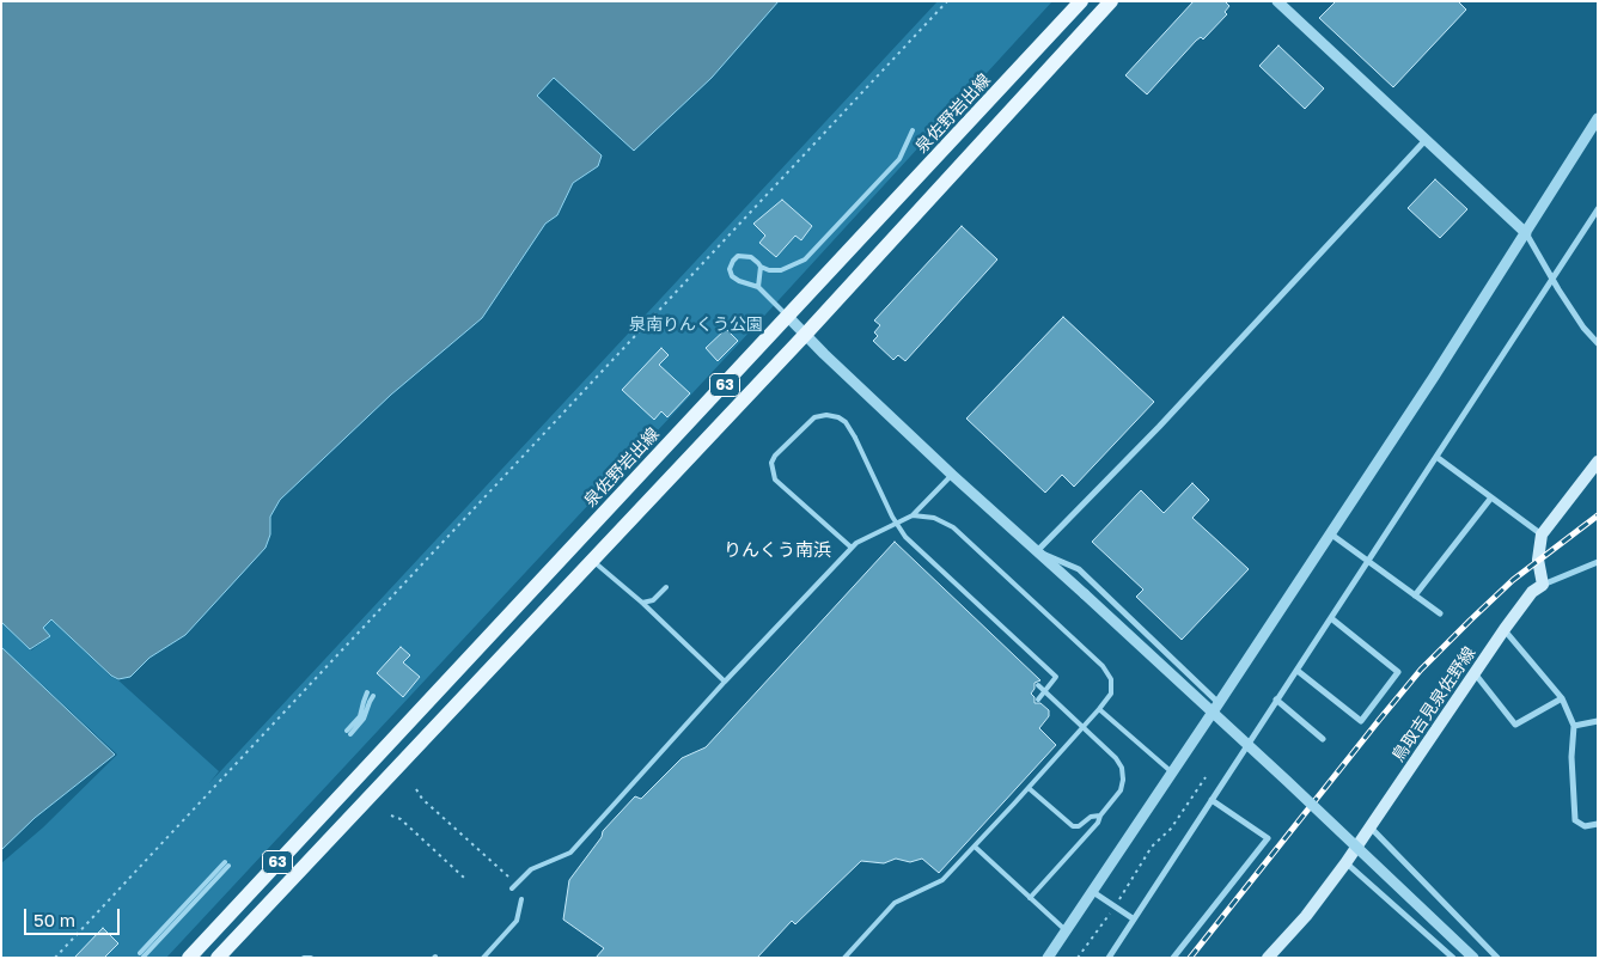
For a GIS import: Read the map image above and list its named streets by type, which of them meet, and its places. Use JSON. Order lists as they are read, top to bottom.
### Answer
{
  "streets": {
    "main road": ["泉佐野岩出線", "63", "鳥取吉見泉佐野線"]
  },
  "districts": ["りんくう南浜"],
  "parks": ["泉南りんくう公園"],
  "scale_bar": "50 m"
}
